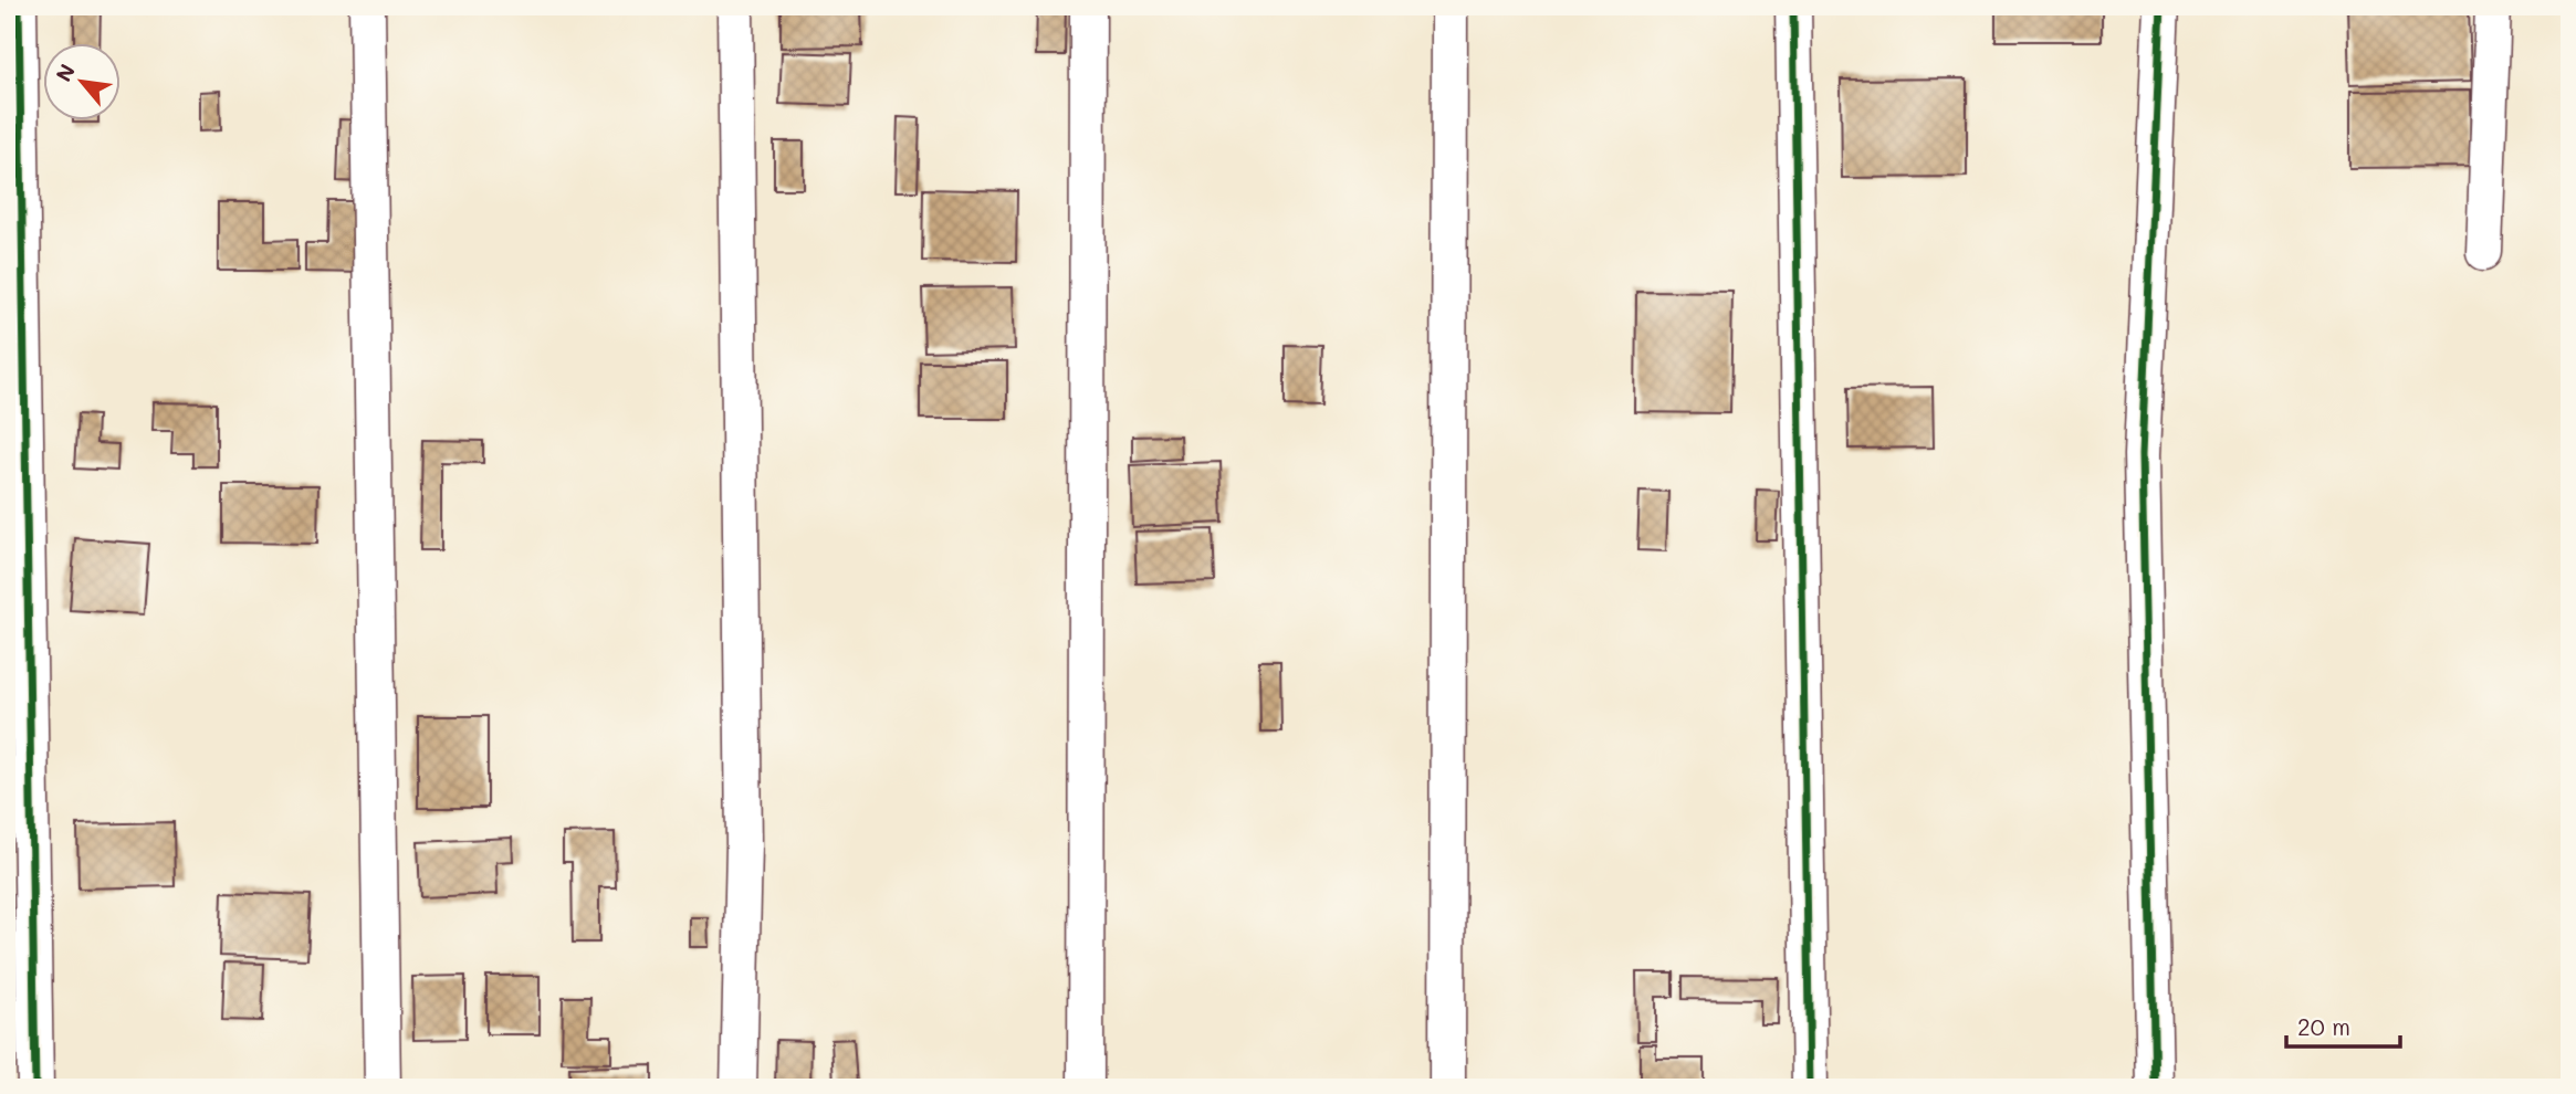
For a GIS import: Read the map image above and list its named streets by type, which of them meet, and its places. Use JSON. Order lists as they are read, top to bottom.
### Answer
{
  "scale_bar": "20 m",
  "north": "top left"
}
